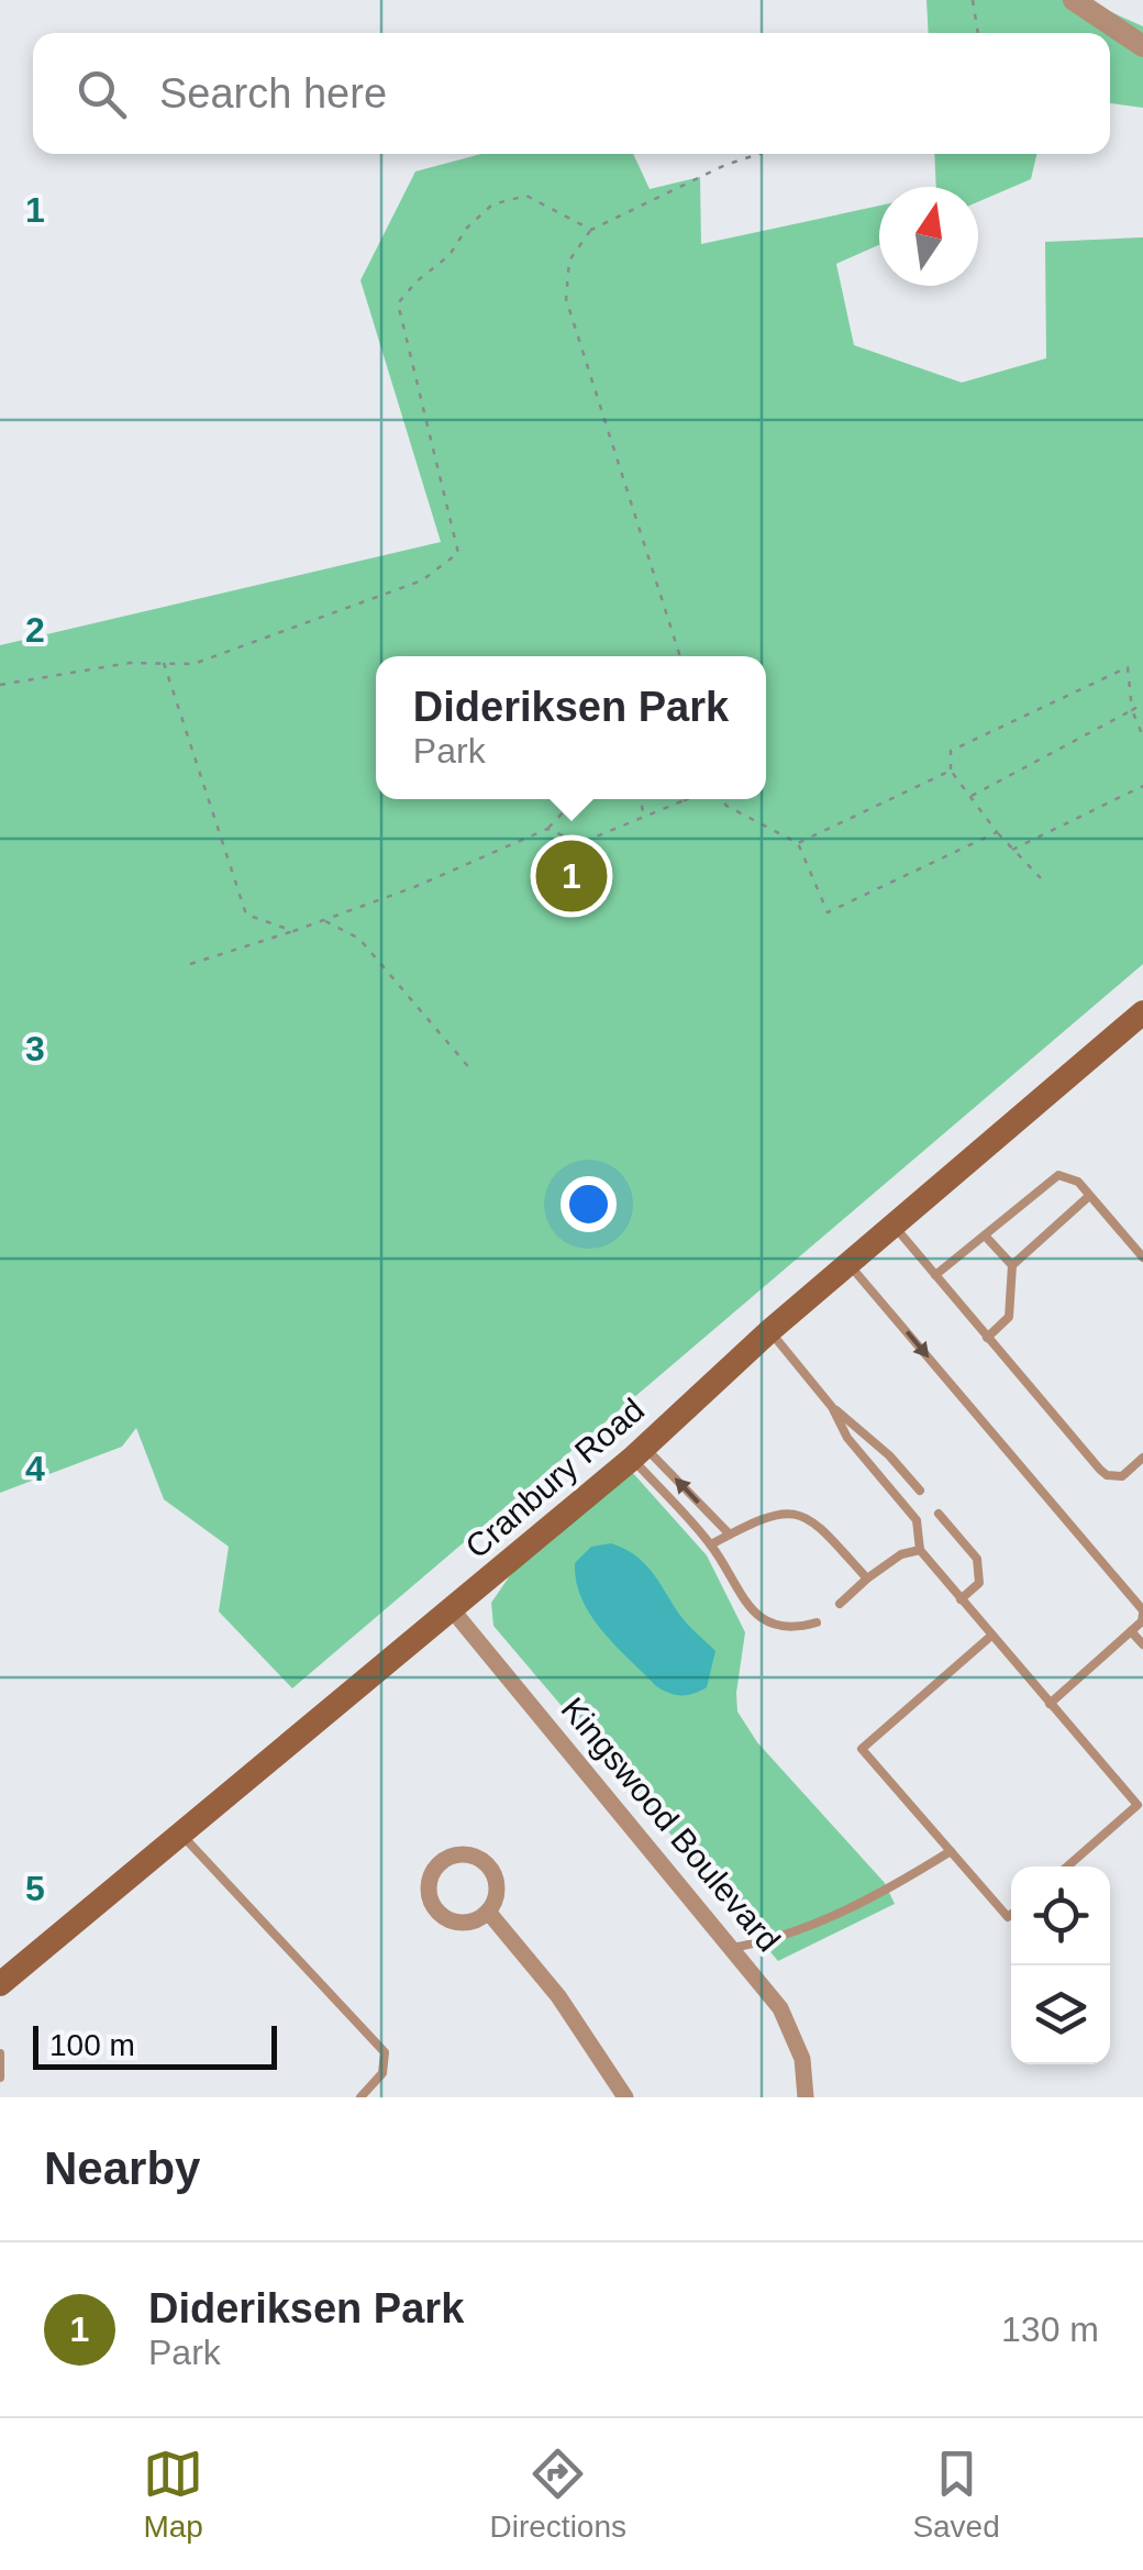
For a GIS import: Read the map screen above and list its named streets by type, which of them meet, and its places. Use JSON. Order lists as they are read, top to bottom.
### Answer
{
  "streets": {
    "main road": ["Cranbury Road"],
    "street": ["Kingswood Boulevard"]
  },
  "crossings": [
    ["Cranbury Road", "Kingswood Boulevard"]
  ],
  "scale_bar": "100 m",
  "north": "top",
  "page": {
    "search": "Search here",
    "popup": ["Dideriksen Park", "Park"],
    "pins": "1",
    "scale": "100 m",
    "heading": "Nearby",
    "list": [
      {
        "mark": "1",
        "name": "Dideriksen Park",
        "note": "Park",
        "value": "130 m"
      }
    ],
    "nav": ["Map", "Directions", "Saved"]
  },
  "grid": {
    "rows": [
      "1",
      "2",
      "3",
      "4",
      "5"
    ]
  }
}
